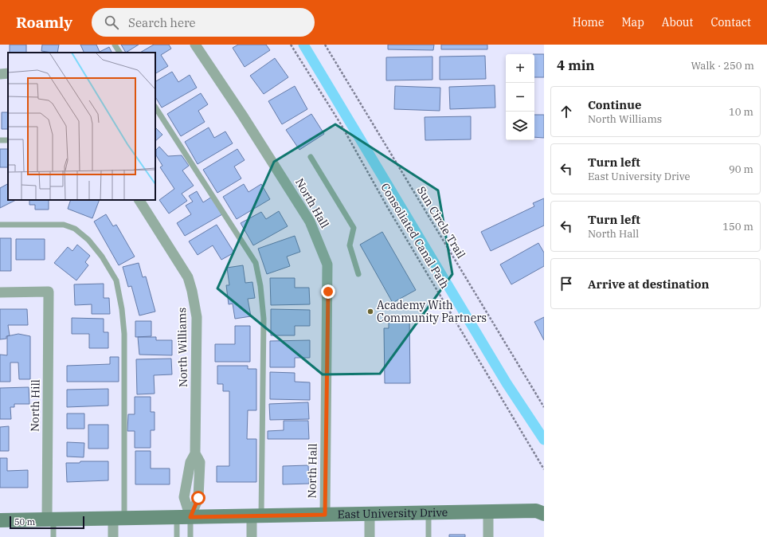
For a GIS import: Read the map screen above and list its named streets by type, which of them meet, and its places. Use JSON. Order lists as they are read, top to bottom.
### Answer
{
  "streets": {
    "main road": ["East University Drive"],
    "street": ["North Hall", "North Williams", "North Hill"],
    "path": ["Sun Circle Trail", "Consoliated Canal Path"]
  },
  "crossings": [
    ["North Hall", "East University Drive"],
    ["North Williams", "East University Drive"],
    ["North Hill", "East University Drive"]
  ],
  "places": ["Academy With Community Partners"],
  "scale_bar": "50 m",
  "page": {
    "header": "Roamly",
    "search": "Search here",
    "nav": [
      "Home",
      "Map",
      "About",
      "Contact"
    ],
    "heading": ["4 min", "Walk · 250 m"],
    "map_buttons": ["+", "−"],
    "list": [
      ["Continue", "North Williams", "10 m"],
      ["Turn left", "East University Drive", "90 m"],
      ["Turn left", "North Hall", "150 m"],
      "Arrive at destination"
    ],
    "scale": "50 m"
  }
}
